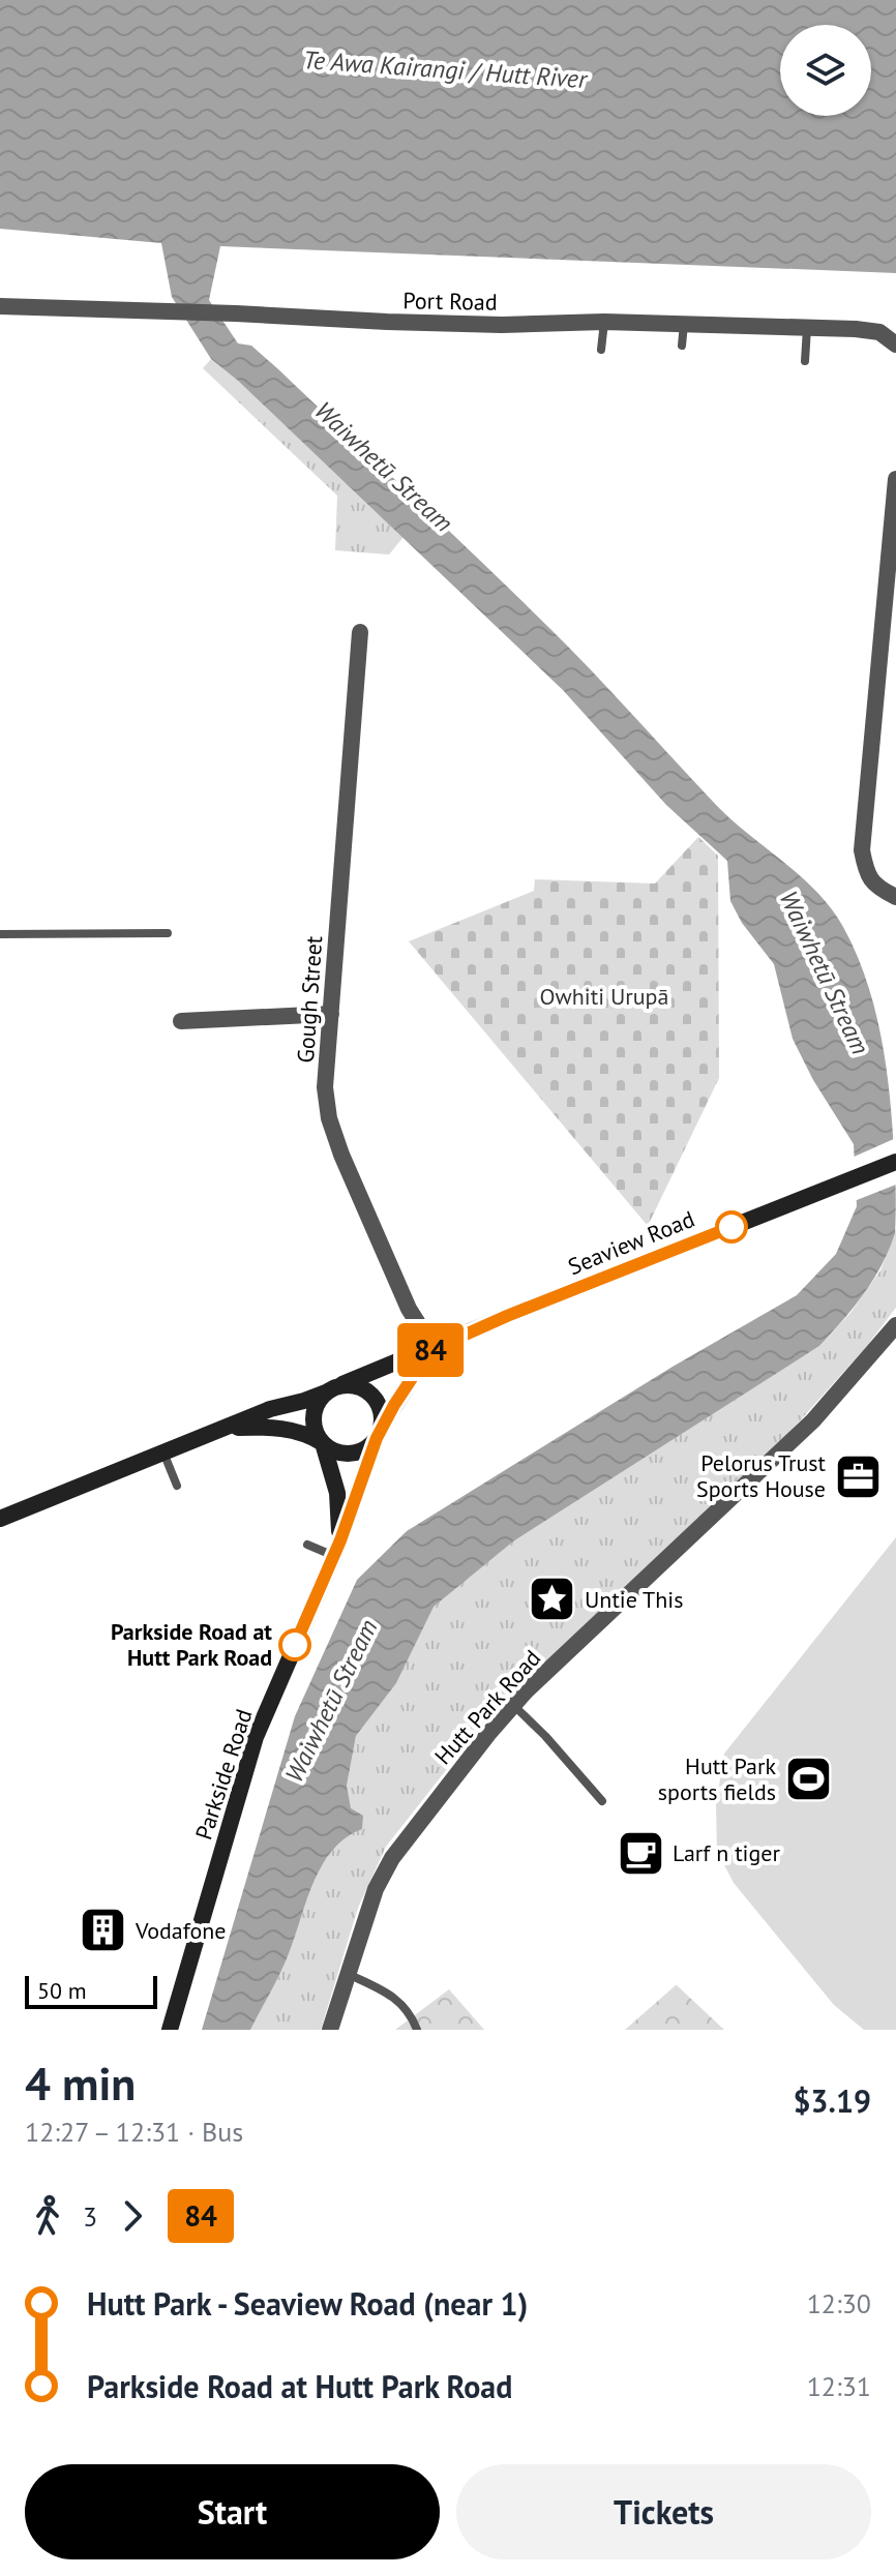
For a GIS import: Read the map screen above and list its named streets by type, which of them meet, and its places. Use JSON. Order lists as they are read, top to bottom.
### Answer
{
  "streets": {
    "main road": ["Seaview Road", "Parkside Road"],
    "street": ["Port Road", "Gough Street", "Hutt Park Road"]
  },
  "crossings": [
    ["Gough Street", "Seaview Road"],
    ["Seaview Road", "Parkside Road"]
  ],
  "water": ["Te Awa Kairangi / Hutt River", "Waiwhetū Stream"],
  "parks": ["Owhiti Urupā"],
  "places": {
    "office": ["Pelorus Trust Sports House"],
    "place": ["Untie This"],
    "other": ["Parkside Road at Hutt Park Road"],
    "sports": ["Hutt Park sports fields"],
    "cafe": ["Larf n tiger"],
    "building": ["Vodafone"]
  },
  "lines": ["bus line 84"],
  "scale_bar": "50 m",
  "page": {
    "on_map": "84",
    "scale": "50 m",
    "heading": ["4 min", "12:27 – 12:31 · Bus", "$3.19"],
    "legs": ["3", "84"],
    "list": [
      {
        "name": "Hutt Park - Seaview Road (near 1)",
        "value": "12:30"
      },
      {
        "name": "Parkside Road at Hutt Park Road",
        "value": "12:31"
      }
    ],
    "buttons": ["Start", "Tickets"]
  }
}
